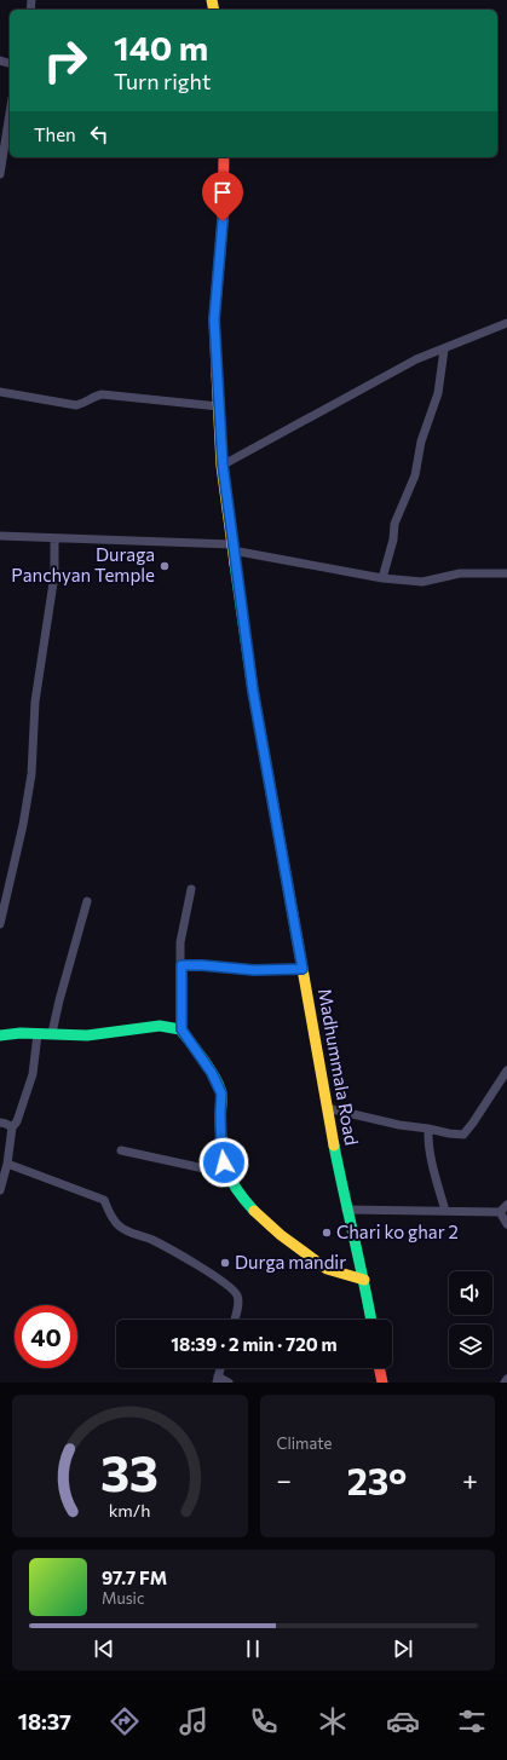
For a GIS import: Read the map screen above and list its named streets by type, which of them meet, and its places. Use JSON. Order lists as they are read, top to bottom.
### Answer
{
  "streets": {
    "street": ["Madhummala Road"]
  },
  "places": ["Duraga Panchyan Temple", "Chari ko ghar 2", "Durga mandir"],
  "page": {
    "turn": ["140 m", "Turn right"],
    "then": "Then",
    "limit": "40",
    "trip": "18:39 · 2 min · 720 m",
    "tile": "Climate",
    "heat": ["−", "23°", "+"],
    "song": ["97.7 FM", "Music"],
    "tabs": "18:37",
    "gauge": ["33", "km/h"]
  }
}
